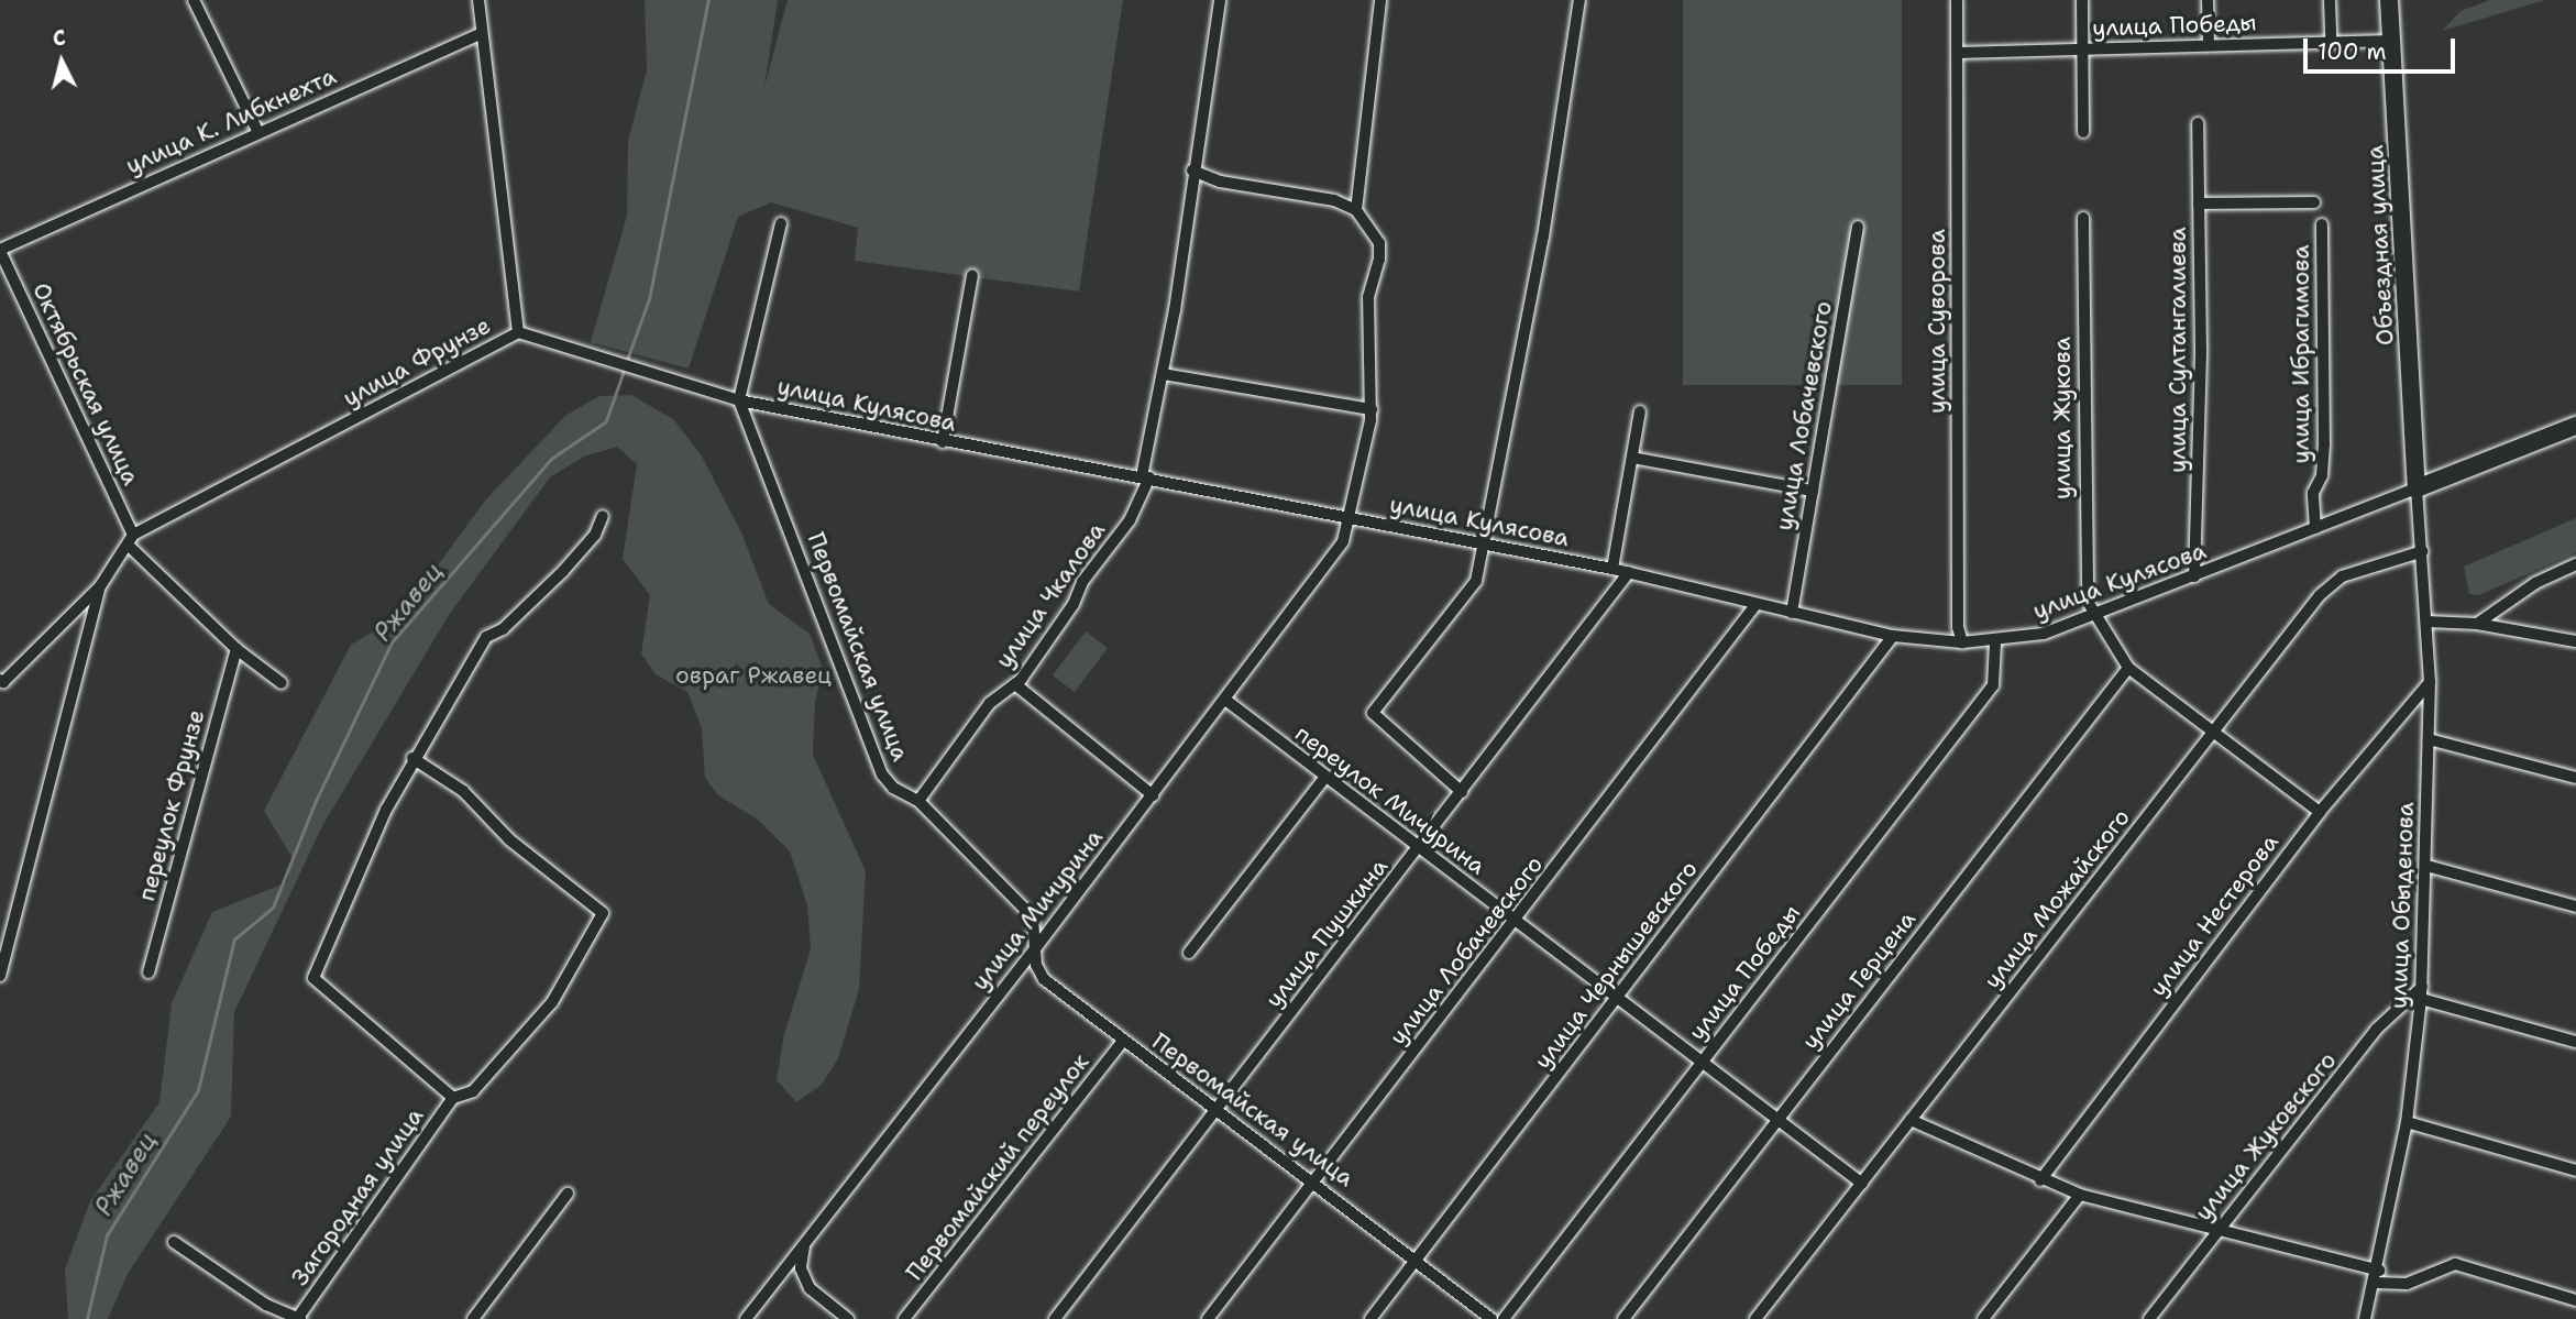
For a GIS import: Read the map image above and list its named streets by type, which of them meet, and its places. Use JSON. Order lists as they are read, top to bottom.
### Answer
{
  "streets": {
    "street": [
      "улица Победы",
      "улица К. Либкнехта",
      "Объездная улица",
      "улица Суворова",
      "улица Султангалиева",
      "улица Ибрагимова",
      "улица Фрунзе",
      "Октябрьская улица",
      "улица Кулясова",
      "улица Лобачевского",
      "улица Жукова",
      "улица Чкалова",
      "Первомайская улица",
      "переулок Мичурина",
      "переулок Фрунзе",
      "улица Можайского",
      "улица Обыденова",
      "улица Мичурина",
      "улица Нестерова",
      "улица Пушкина",
      "улица Чернышевского",
      "улица Герцена",
      "улица Жуковского",
      "Первомайский переулок",
      "Загородная улица"
    ]
  },
  "crossings": [
    ["улица Победы", "Объездная улица"],
    ["улица Победы", "улица Суворова"],
    ["улица Победы", "улица Кулясова"],
    ["улица Победы", "переулок Мичурина"],
    ["улица К. Либкнехта", "улица Фрунзе"],
    ["улица К. Либкнехта", "Октябрьская улица"],
    ["Объездная улица", "улица Кулясова"],
    ["Объездная улица", "улица Обыденова"],
    ["улица Суворова", "улица Кулясова"],
    ["улица Султангалиева", "улица Кулясова"],
    ["улица Ибрагимова", "улица Кулясова"],
    ["улица Фрунзе", "Октябрьская улица"],
    ["улица Фрунзе", "улица Кулясова"],
    ["улица Кулясова", "улица Лобачевского"],
    ["улица Кулясова", "улица Жукова"],
    ["улица Кулясова", "улица Чкалова"],
    ["улица Кулясова", "Первомайская улица"],
    ["улица Кулясова", "улица Обыденова"],
    ["улица Кулясова", "улица Мичурина"],
    ["улица Кулясова", "улица Пушкина"],
    ["улица Кулясова", "улица Чернышевского"],
    ["улица Лобачевского", "Первомайская улица"],
    ["улица Лобачевского", "переулок Мичурина"],
    ["улица Жукова", "улица Герцена"],
    ["улица Чкалова", "Первомайская улица"],
    ["Первомайская улица", "улица Мичурина"],
    ["Первомайская улица", "улица Пушкина"],
    ["Первомайская улица", "улица Чернышевского"],
    ["Первомайская улица", "Первомайский переулок"],
    ["переулок Мичурина", "улица Можайского"],
    ["переулок Мичурина", "улица Мичурина"],
    ["переулок Мичурина", "улица Пушкина"],
    ["переулок Мичурина", "улица Чернышевского"],
    ["переулок Мичурина", "улица Герцена"],
    ["улица Можайского", "улица Обыденова"],
    ["улица Обыденова", "улица Нестерова"],
    ["улица Обыденова", "улица Жуковского"]
  ],
  "water": ["Ржавец"],
  "parks": ["овраг Ржавец"],
  "scale_bar": "100 m",
  "north": "top"
}
